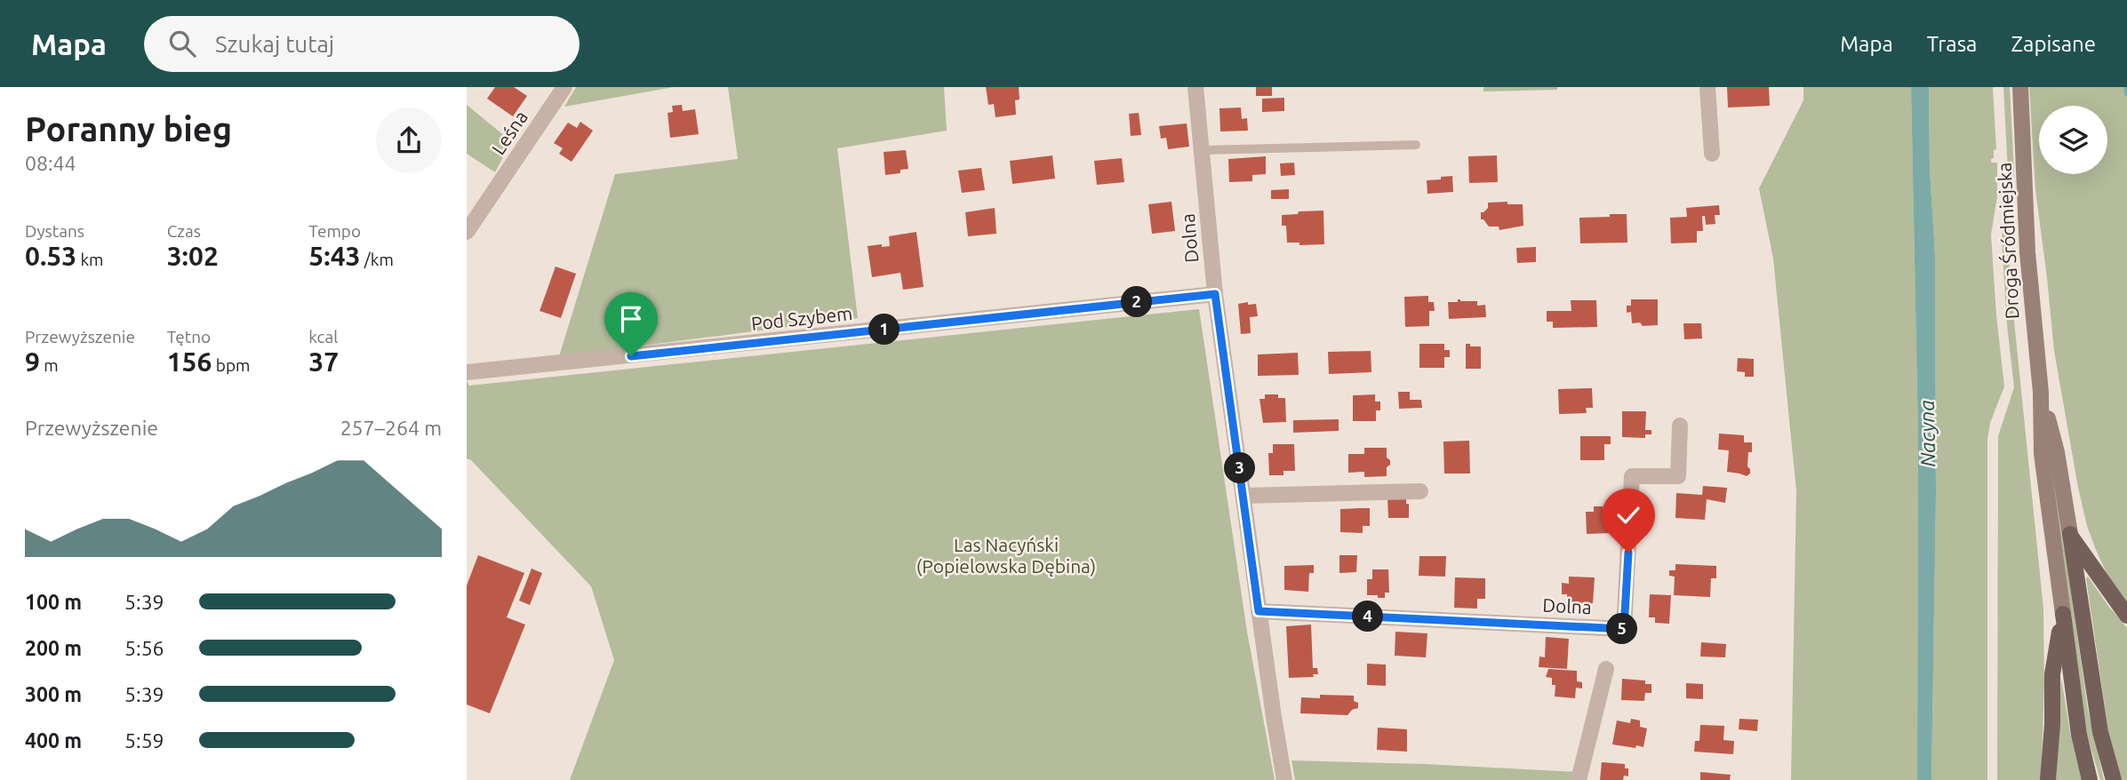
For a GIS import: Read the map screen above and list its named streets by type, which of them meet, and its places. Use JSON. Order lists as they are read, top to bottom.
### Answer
{
  "streets": {
    "main road": ["Droga Śródmiejska"],
    "street": ["Leśna", "Dolna", "Pod Szybem"]
  },
  "crossings": [
    ["Dolna", "Pod Szybem"]
  ],
  "water": ["Nacyna"],
  "parks": ["Las Nacyński (Popielowska Dębina)"],
  "page": {
    "header": "Mapa",
    "search": "Szukaj tutaj",
    "nav": ["Mapa", "Trasa", "Zapisane"],
    "heading": ["Poranny bieg", "08:44"],
    "stats": [
      ["Dystans", "0.53 km"],
      ["Czas", "3:02"],
      ["Tempo", "5:43 /km"],
      ["Przewyższenie", "9 m"],
      ["Tętno", "156 bpm"],
      ["kcal", "37"]
    ],
    "pins": [
      "2",
      "1",
      "3",
      "4",
      "5"
    ],
    "chart": ["Przewyższenie", "257–264 m"],
    "list": [
      {
        "name": "100 m",
        "note": "5:39"
      },
      {
        "name": "200 m",
        "note": "5:56"
      },
      {
        "name": "300 m",
        "note": "5:39"
      },
      {
        "name": "400 m",
        "note": "5:59"
      }
    ]
  }
}
